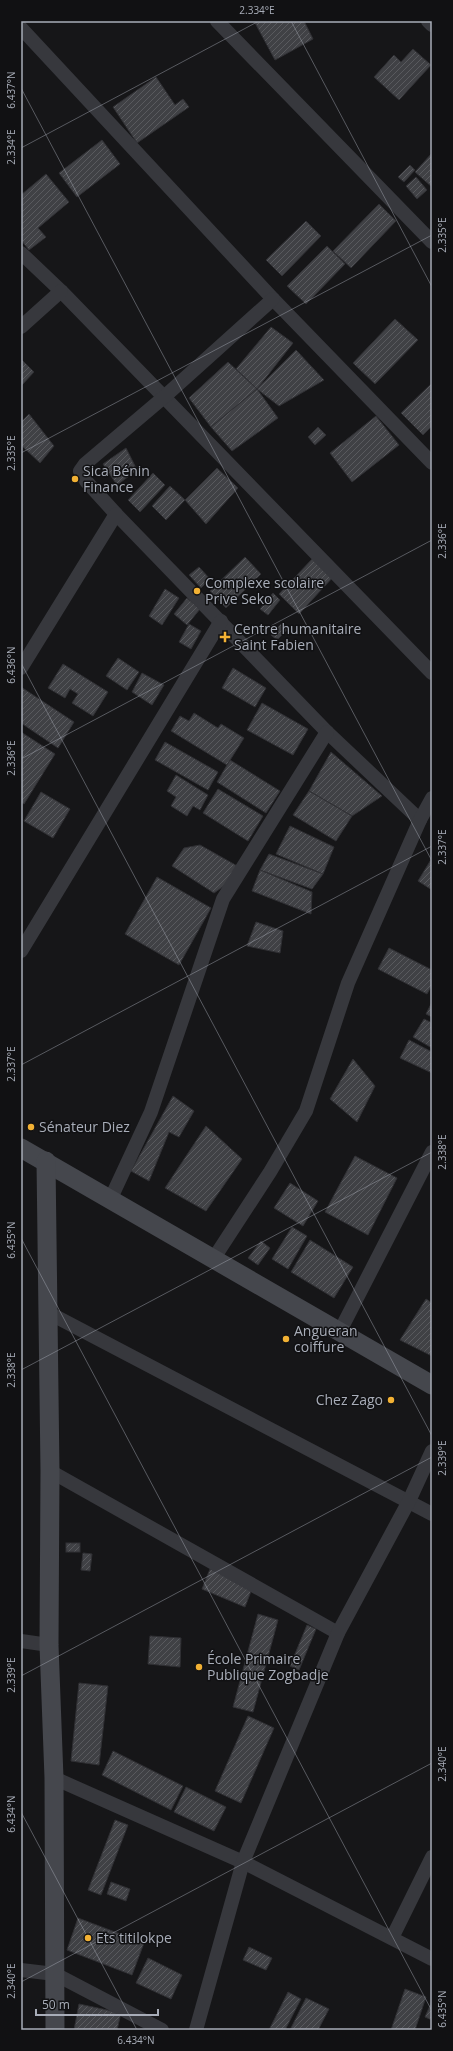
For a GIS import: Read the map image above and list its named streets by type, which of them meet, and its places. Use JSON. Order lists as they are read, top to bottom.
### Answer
{
  "places": {
    "other": [
      "Sica Bénin Finance",
      "Complexe scolaire Prive Seko",
      "Sénateur Diez",
      "Angueran coiffure",
      "Chez Zago",
      "École Primaire Publique Zogbadje",
      "Ets titilokpe"
    ],
    "health": ["Centre humanitaire Saint Fabien"]
  },
  "scale_bar": "50 m",
  "coordinates": [
    "2.334°E",
    "6.437°N",
    "2.335°E",
    "2.336°E",
    "6.436°N",
    "2.337°E",
    "2.338°E",
    "6.435°N",
    "2.339°E",
    "2.340°E",
    "6.434°N"
  ]
}
